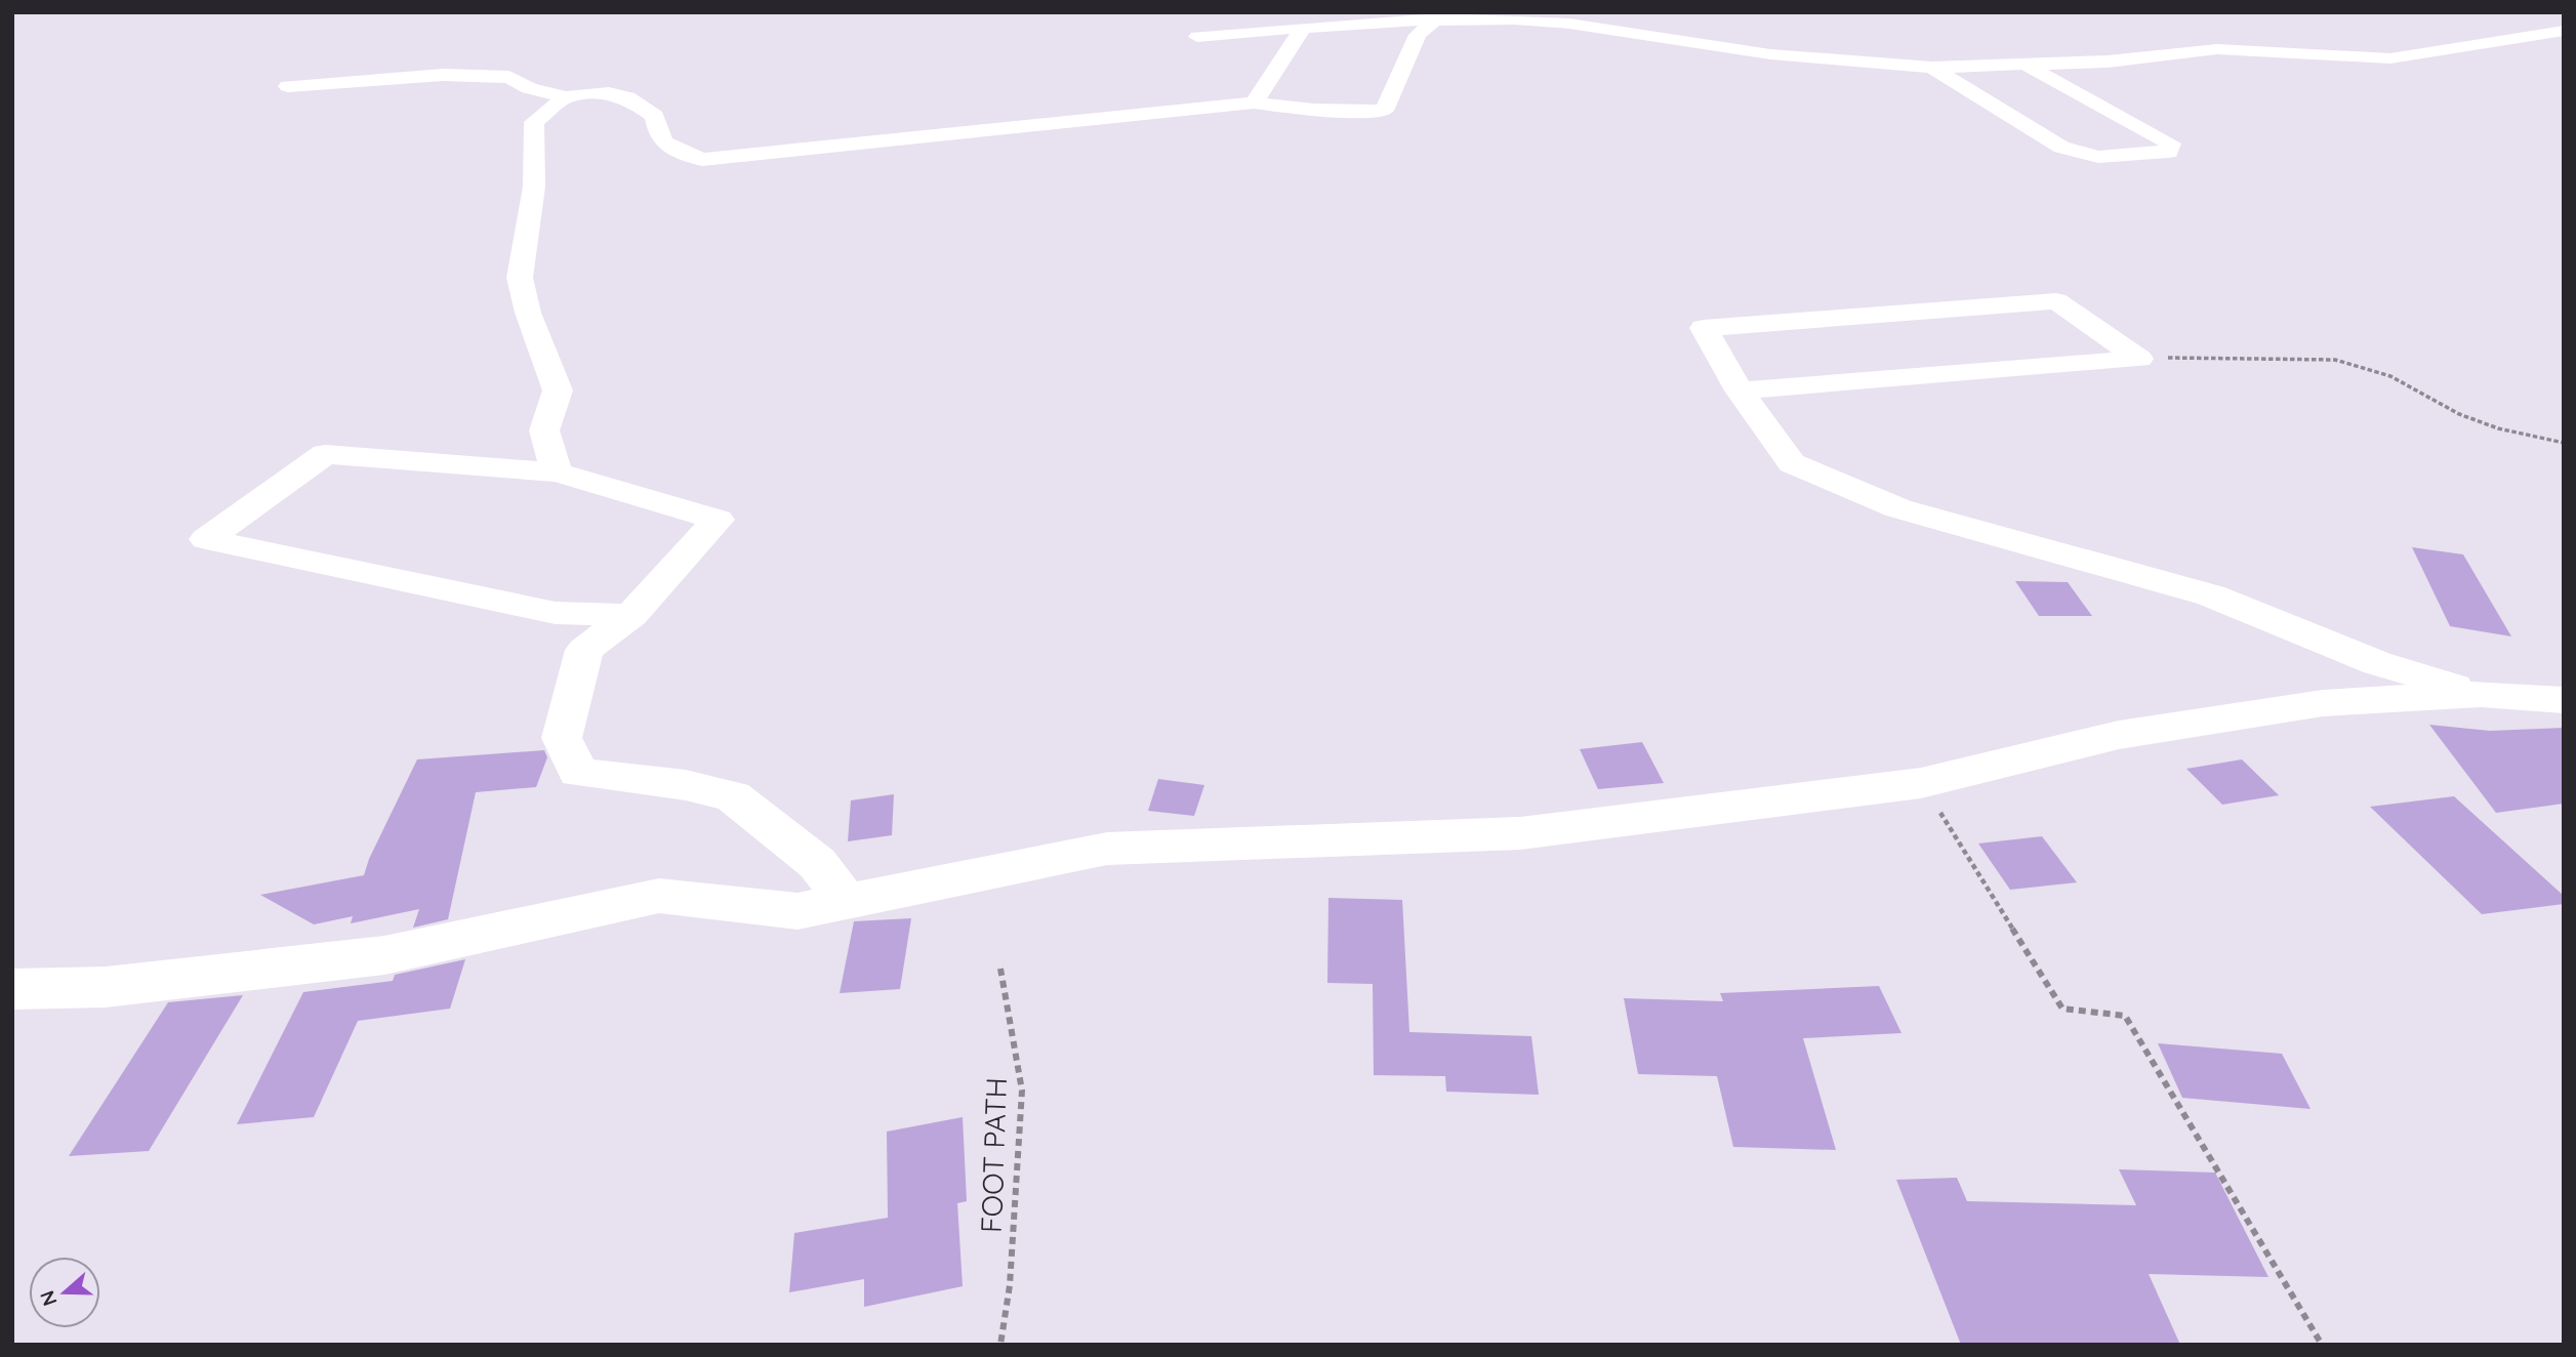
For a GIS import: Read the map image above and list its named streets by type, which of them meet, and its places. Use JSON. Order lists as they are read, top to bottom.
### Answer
{
  "streets": {
    "path": ["FOOT PATH"]
  },
  "north": "left"
}
